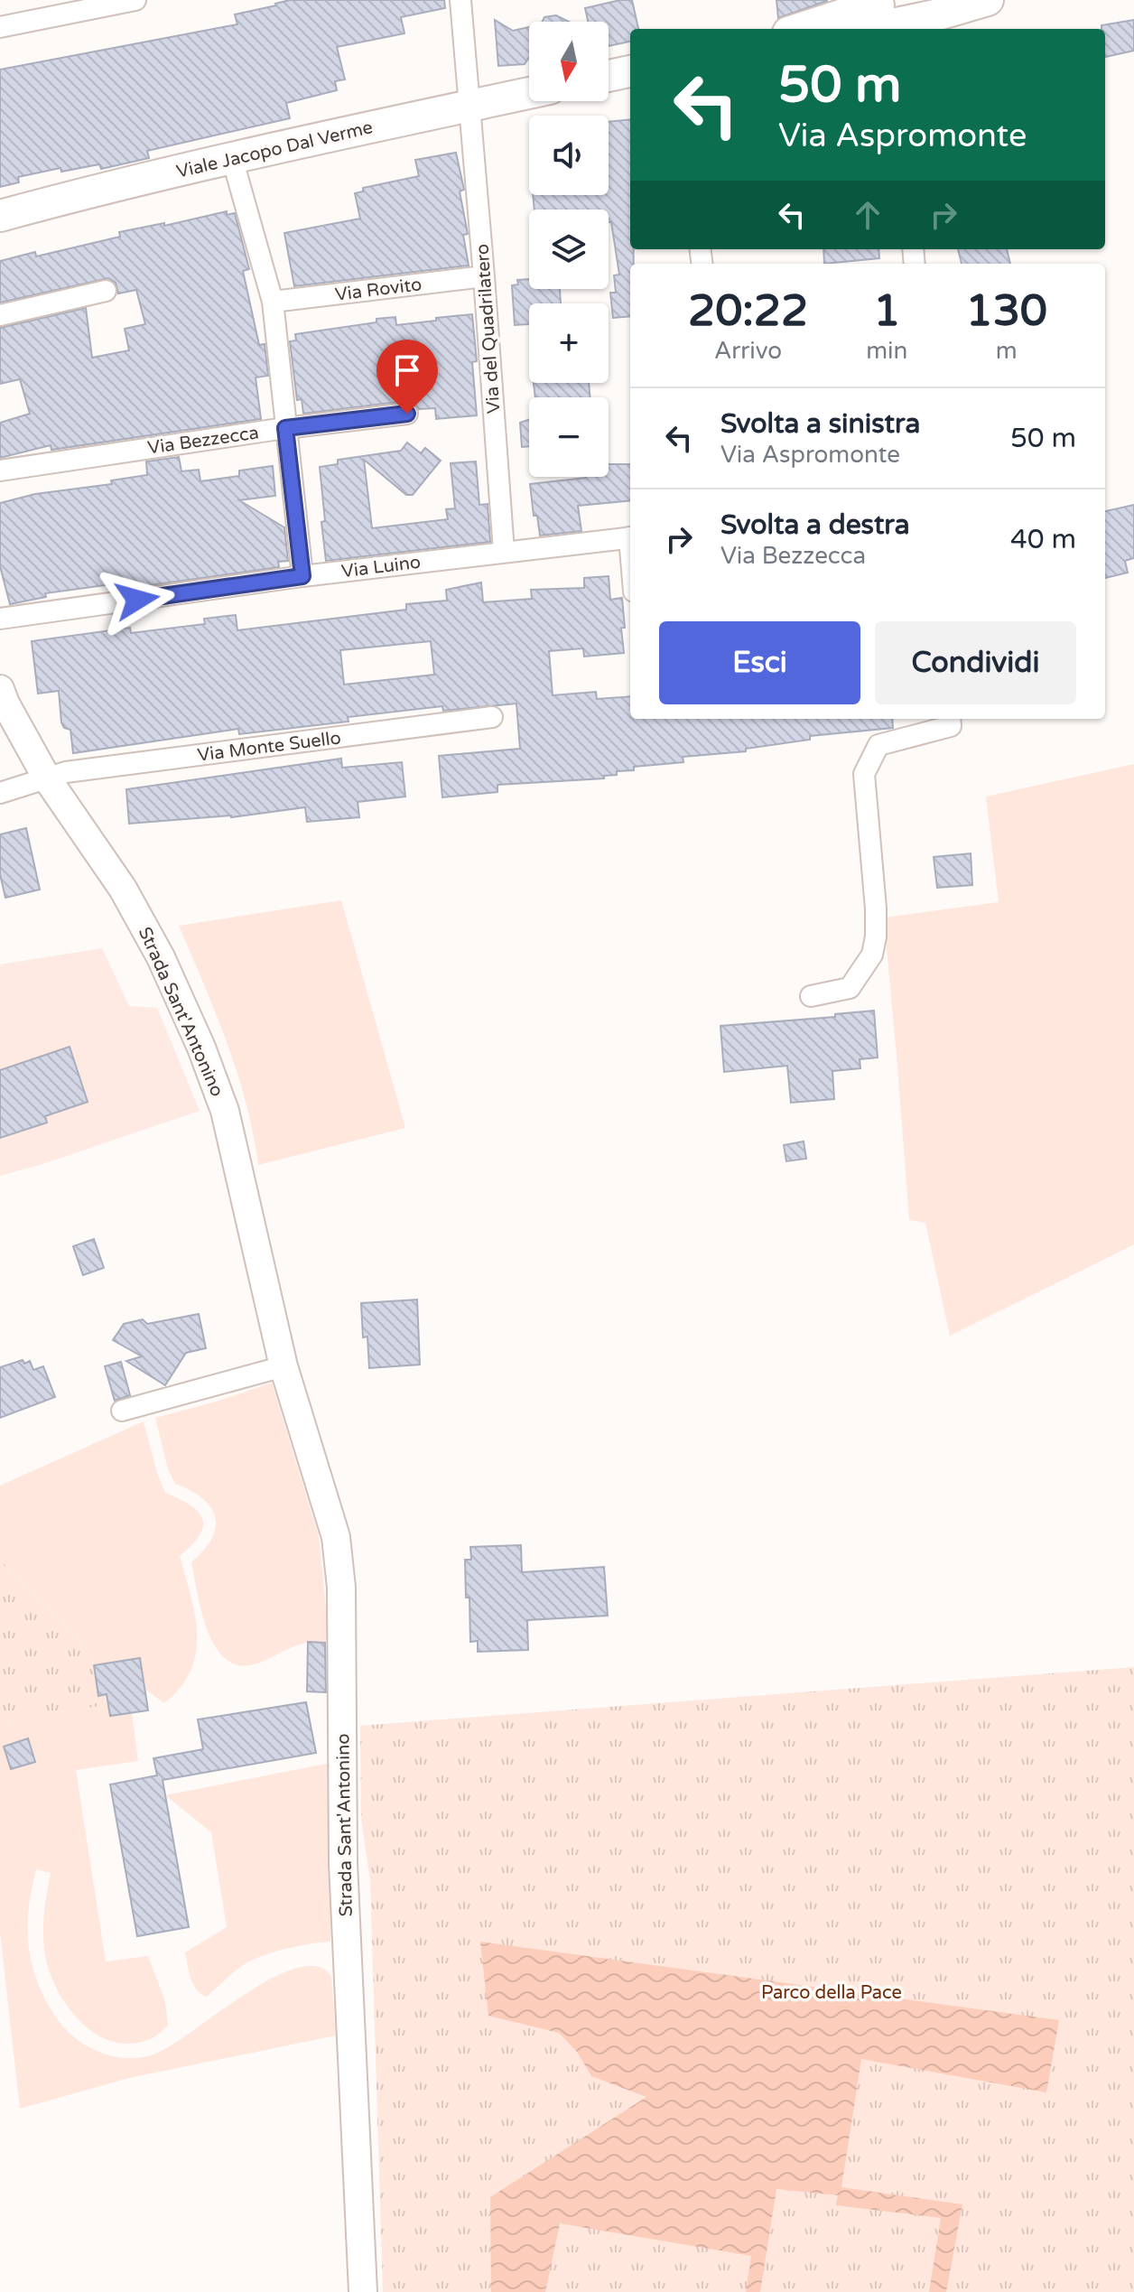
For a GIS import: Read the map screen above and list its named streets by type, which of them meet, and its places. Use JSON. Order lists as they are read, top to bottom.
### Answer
{
  "streets": {
    "main road": ["Viale Jacopo Dal Verme", "Strada Sant'Antonino"],
    "street": [
      "Via Rovito",
      "Via del Quadrilatero",
      "Via Bezzecca",
      "Via Luino",
      "Via Monte Suello"
    ]
  },
  "crossings": [
    ["Viale Jacopo Dal Verme", "Via del Quadrilatero"],
    ["Via Rovito", "Via del Quadrilatero"],
    ["Via del Quadrilatero", "Via Luino"],
    ["Via Monte Suello", "Strada Sant'Antonino"]
  ],
  "parks": ["Parco della Pace"],
  "north": "bottom",
  "page": {
    "map_buttons": ["+", "−"],
    "turn": ["50 m", "Via Aspromonte"],
    "eta": [
      "20:22",
      "Arrivo",
      "1",
      "min",
      "130",
      "m"
    ],
    "list": [
      {
        "name": "Svolta a sinistra",
        "note": "Via Aspromonte",
        "value": "50 m"
      },
      {
        "name": "Svolta a destra",
        "note": "Via Bezzecca",
        "value": "40 m"
      }
    ],
    "buttons": ["Esci", "Condividi"]
  }
}
